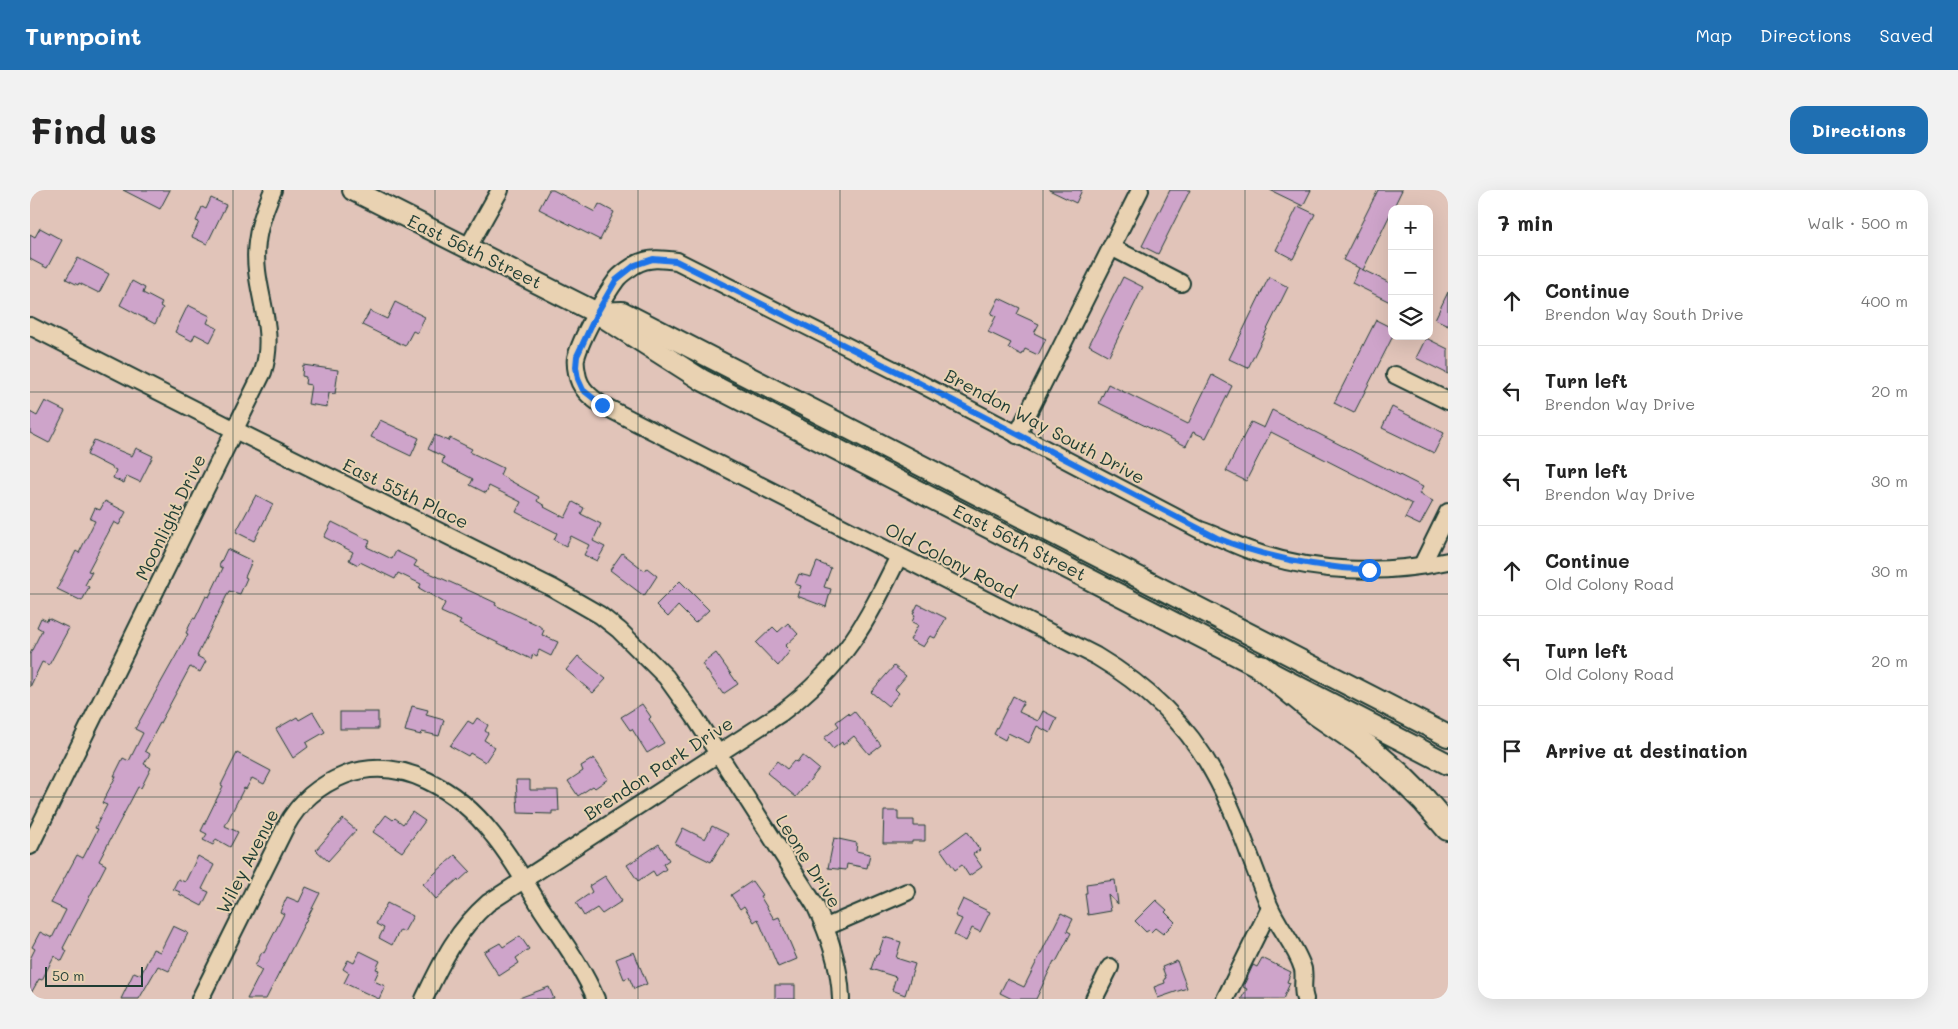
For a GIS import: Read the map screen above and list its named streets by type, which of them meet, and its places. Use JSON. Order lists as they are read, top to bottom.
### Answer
{
  "streets": {
    "main road": ["East 56th Street"],
    "street": [
      "Brendon Way South Drive",
      "East 55th Place",
      "Moonlight Drive",
      "Old Colony Road",
      "Brendon Park Drive",
      "Wiley Avenue",
      "Leone Drive"
    ]
  },
  "crossings": [
    ["East 56th Street", "Old Colony Road"],
    ["Brendon Way South Drive", "Old Colony Road"],
    ["East 55th Place", "Moonlight Drive"],
    ["East 55th Place", "Brendon Park Drive"],
    ["East 55th Place", "Leone Drive"],
    ["Old Colony Road", "Brendon Park Drive"],
    ["Brendon Park Drive", "Wiley Avenue"],
    ["Brendon Park Drive", "Leone Drive"]
  ],
  "scale_bar": "50 m",
  "page": {
    "header": "Turnpoint",
    "nav": ["Map", "Directions", "Saved"],
    "buttons": "Directions",
    "title": "Find us",
    "heading": ["7 min", "Walk · 500 m"],
    "map_buttons": ["+", "−"],
    "list": [
      ["Continue", "Brendon Way South Drive", "400 m"],
      ["Turn left", "Brendon Way Drive", "20 m"],
      ["Turn left", "Brendon Way Drive", "30 m"],
      ["Continue", "Old Colony Road", "30 m"],
      ["Turn left", "Old Colony Road", "20 m"],
      "Arrive at destination"
    ],
    "scale": "50 m"
  }
}
